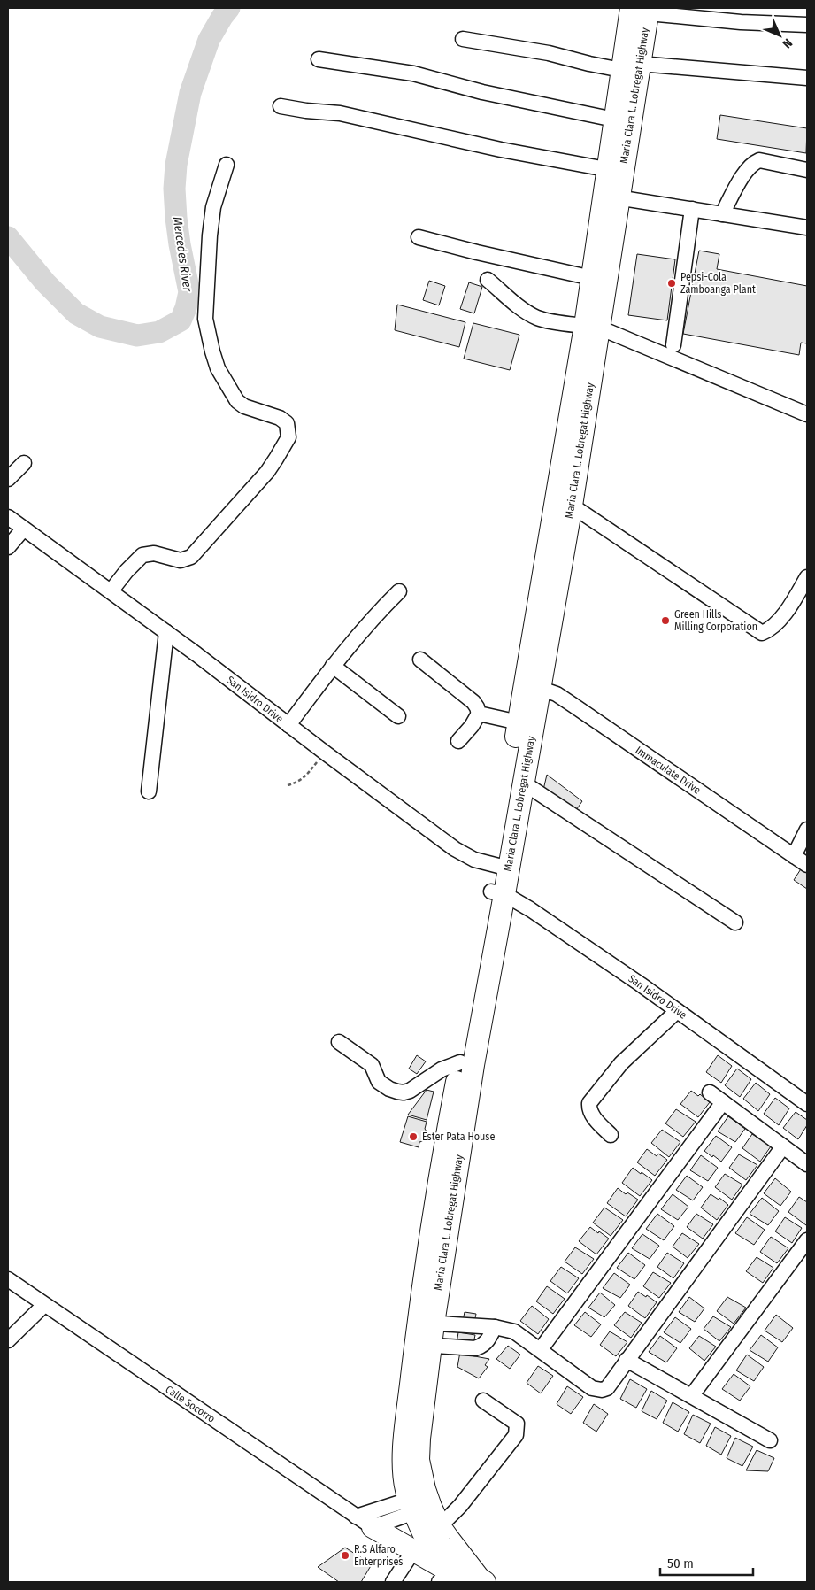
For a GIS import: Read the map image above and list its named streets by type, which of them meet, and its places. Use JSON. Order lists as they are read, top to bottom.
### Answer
{
  "streets": {
    "highway": ["Maria Clara L. Lobregat Highway"],
    "street": ["San Isidro Drive", "Immaculate Drive", "Calle Socorro"]
  },
  "crossings": [
    ["Maria Clara L. Lobregat Highway", "San Isidro Drive"],
    ["Maria Clara L. Lobregat Highway", "Immaculate Drive"]
  ],
  "water": ["Mercedes River"],
  "places": [
    "Pepsi-Cola Zamboanga Plant",
    "Green Hills Milling Corporation",
    "Ester Pata House",
    "R.S Alfaro Enterprises"
  ],
  "scale_bar": "50 m",
  "north": "bottom right"
}
